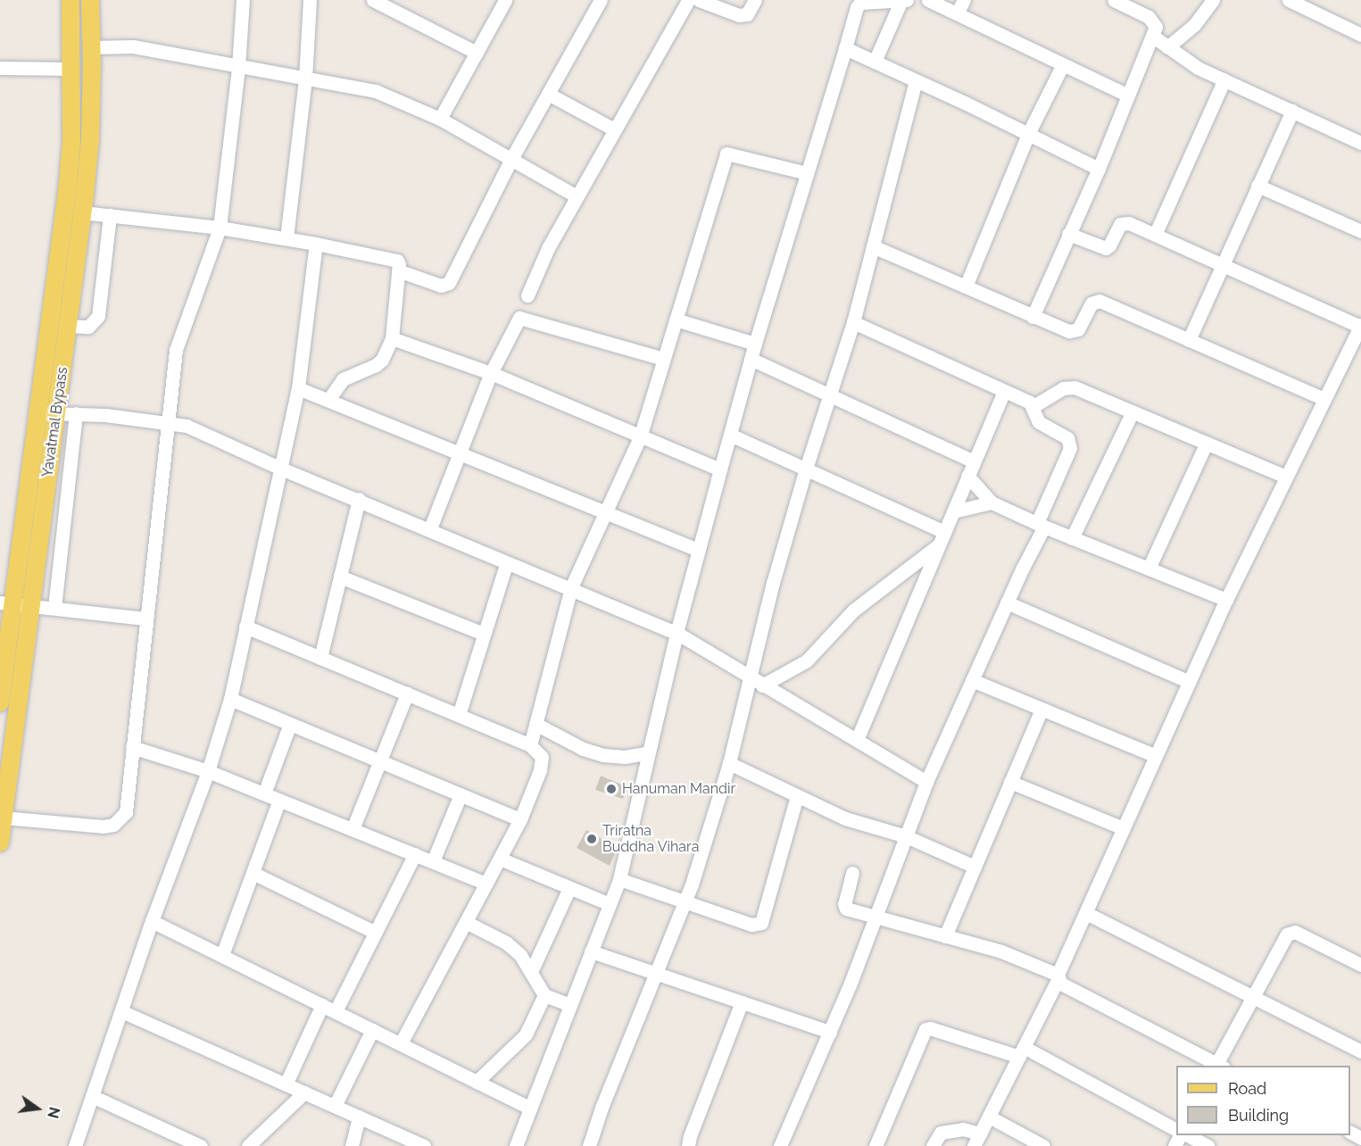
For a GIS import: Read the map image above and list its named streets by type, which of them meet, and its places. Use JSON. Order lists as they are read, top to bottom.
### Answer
{
  "streets": {
    "main road": ["Yavatmal Bypass"]
  },
  "places": ["Hanuman Mandir", "Triratna Buddha Vihara"],
  "legend": ["Road", "Building"],
  "north": "right"
}
